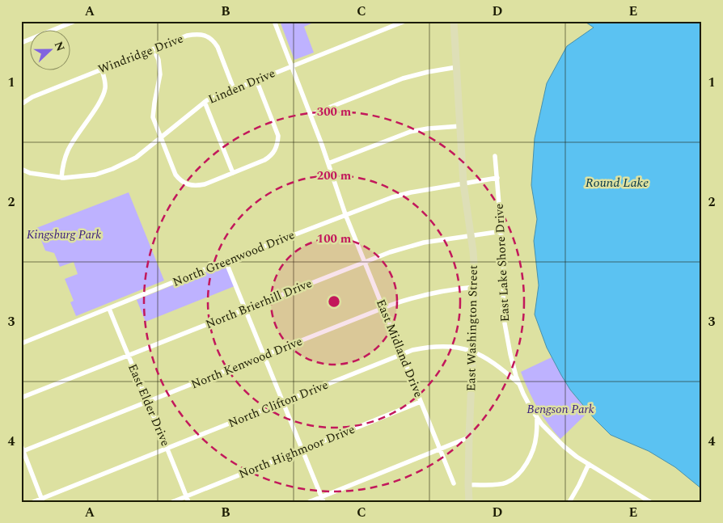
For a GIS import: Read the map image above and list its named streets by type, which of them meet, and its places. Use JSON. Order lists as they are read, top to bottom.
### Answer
{
  "streets": {
    "main road": ["East Washington Street"],
    "street": [
      "Windridge Drive",
      "Linden Drive",
      "North Greenwood Drive",
      "East Lake Shore Drive",
      "North Brierhill Drive",
      "East Midland Drive",
      "North Kenwood Drive",
      "North Clifton Drive",
      "East Elder Drive",
      "North Highmoor Drive"
    ]
  },
  "crossings": [
    ["Windridge Drive", "Linden Drive"],
    ["Linden Drive", "East Midland Drive"],
    ["North Greenwood Drive", "East Lake Shore Drive"],
    ["North Greenwood Drive", "East Washington Street"],
    ["North Greenwood Drive", "East Midland Drive"],
    ["North Greenwood Drive", "East Elder Drive"],
    ["East Lake Shore Drive", "North Brierhill Drive"],
    ["East Lake Shore Drive", "North Clifton Drive"],
    ["North Brierhill Drive", "East Washington Street"],
    ["North Brierhill Drive", "East Midland Drive"],
    ["North Brierhill Drive", "East Elder Drive"],
    ["East Washington Street", "North Kenwood Drive"],
    ["East Washington Street", "North Clifton Drive"],
    ["East Midland Drive", "North Kenwood Drive"],
    ["East Midland Drive", "North Clifton Drive"],
    ["East Midland Drive", "North Highmoor Drive"],
    ["North Kenwood Drive", "East Elder Drive"],
    ["North Clifton Drive", "East Elder Drive"],
    ["East Elder Drive", "North Highmoor Drive"]
  ],
  "water": ["Round Lake"],
  "parks": ["Kingsburg Park", "Bengson Park"],
  "north": "right",
  "grid": {
    "columns": [
      "A",
      "B",
      "C",
      "D",
      "E"
    ],
    "rows": [
      "1",
      "2",
      "3",
      "4"
    ]
  },
  "rings": ["300 m", "200 m", "100 m"]
}
